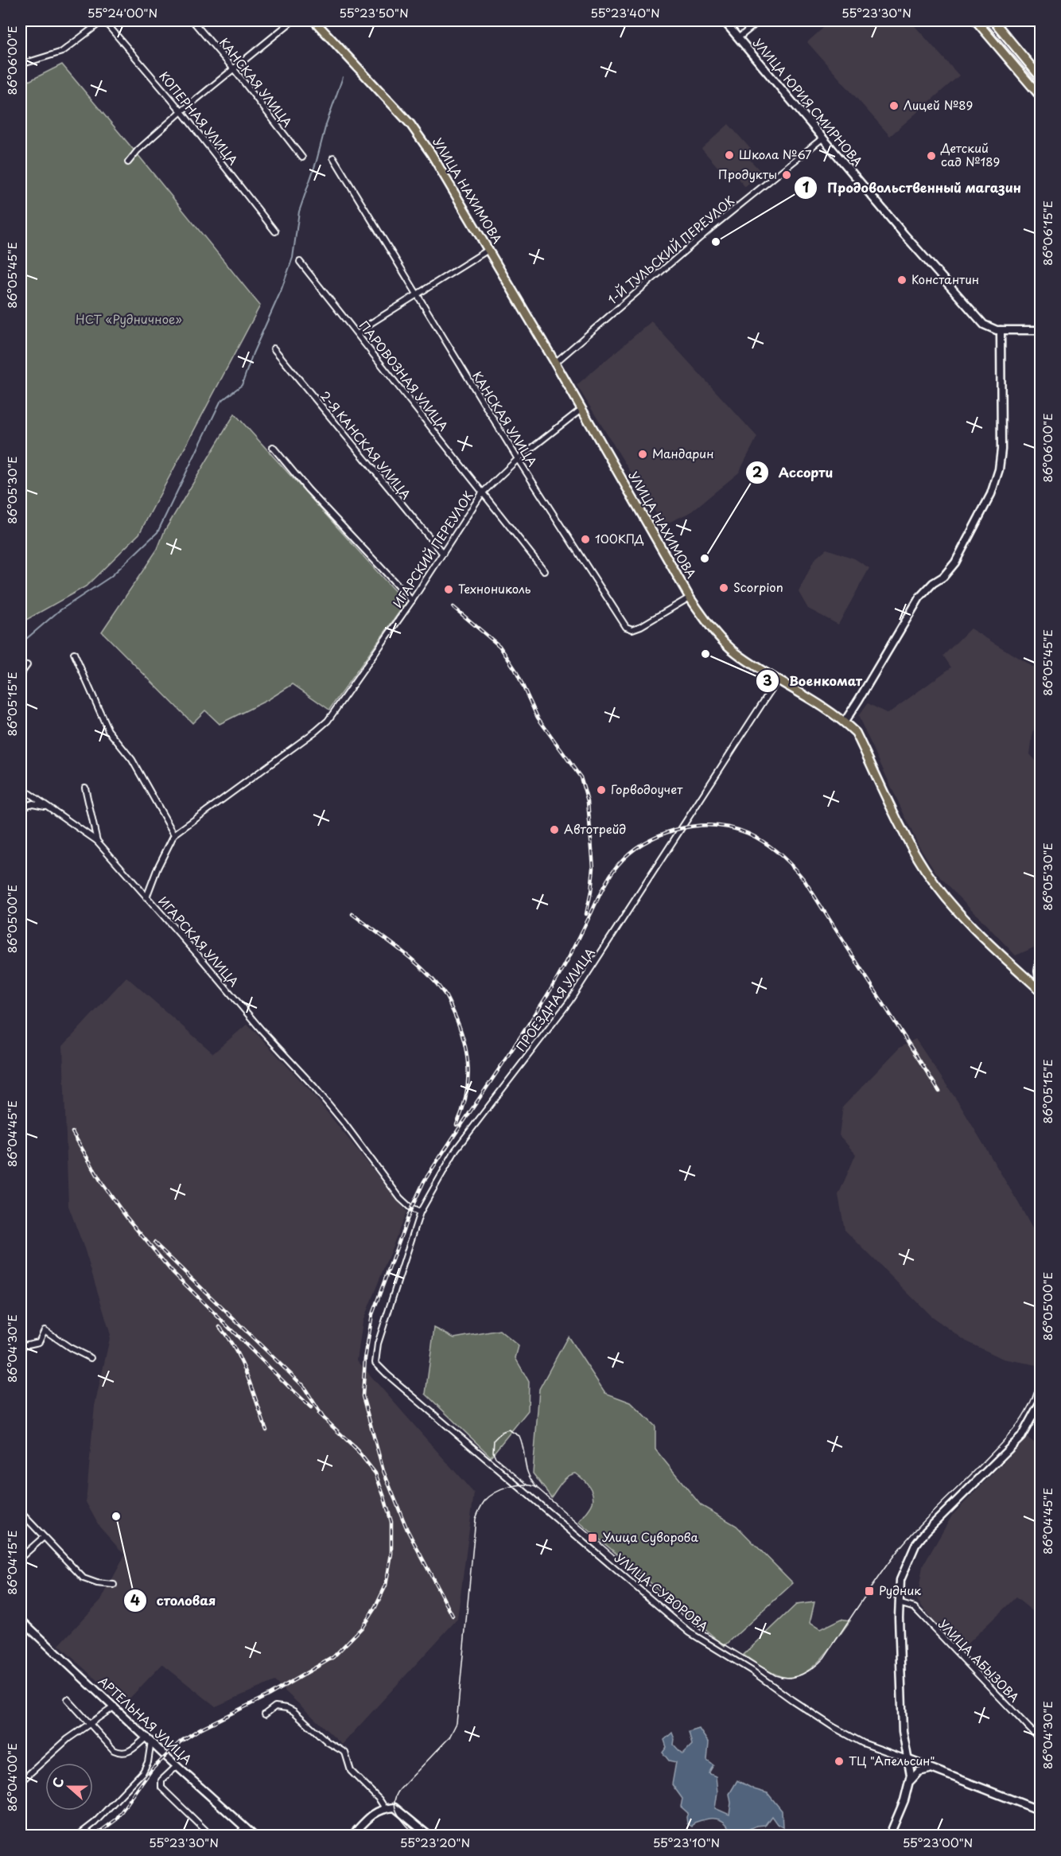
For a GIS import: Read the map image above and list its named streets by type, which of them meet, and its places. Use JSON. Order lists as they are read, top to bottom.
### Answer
{
  "streets": {
    "main road": [
      "УЛИЦА ЮРИЯ СМИРНОВА",
      "УЛИЦА НАХИМОВА",
      "УЛИЦА СУВОРОВА",
      "АРТЕЛЬНАЯ УЛИЦА"
    ],
    "street": [
      "КАНСКАЯ УЛИЦА",
      "КОПЕРНАЯ УЛИЦА",
      "1-Й ТУЛЬСКИЙ ПЕРЕУЛОК",
      "ПАРОВОЗНАЯ УЛИЦА",
      "2-Я КАНСКАЯ УЛИЦА",
      "ИГАРСКИЙ ПЕРЕУЛОК",
      "ИГАРСКАЯ УЛИЦА",
      "ПРОЕЗДНАЯ УЛИЦА",
      "УЛИЦА АБЫЗОВА"
    ]
  },
  "crossings": [
    ["КАНСКАЯ УЛИЦА", "УЛИЦА НАХИМОВА"],
    ["КАНСКАЯ УЛИЦА", "ИГАРСКИЙ ПЕРЕУЛОК"],
    ["УЛИЦА ЮРИЯ СМИРНОВА", "1-Й ТУЛЬСКИЙ ПЕРЕУЛОК"],
    ["УЛИЦА НАХИМОВА", "1-Й ТУЛЬСКИЙ ПЕРЕУЛОК"],
    ["УЛИЦА НАХИМОВА", "ИГАРСКИЙ ПЕРЕУЛОК"],
    ["УЛИЦА НАХИМОВА", "ПРОЕЗДНАЯ УЛИЦА"],
    ["ПАРОВОЗНАЯ УЛИЦА", "ИГАРСКИЙ ПЕРЕУЛОК"],
    ["2-Я КАНСКАЯ УЛИЦА", "ИГАРСКИЙ ПЕРЕУЛОК"],
    ["ИГАРСКИЙ ПЕРЕУЛОК", "ИГАРСКАЯ УЛИЦА"],
    ["ИГАРСКАЯ УЛИЦА", "ПРОЕЗДНАЯ УЛИЦА"],
    ["ПРОЕЗДНАЯ УЛИЦА", "УЛИЦА СУВОРОВА"]
  ],
  "parks": ["НСТ «Рудничное»"],
  "places": {
    "other": [
      "Лицей №89",
      "Школа №67",
      "Детский сад №189",
      "Продукты",
      "Продовольственный магазин",
      "Константин",
      "Мандарин",
      "100КПД",
      "Ассорти",
      "Scorpion",
      "Технониколь",
      "Военкомат",
      "Горводоучет",
      "Автотрейд",
      "столовая",
      "ТЦ \"Апельсин\""
    ],
    "transit": ["Улица Суворова", "Рудник"]
  },
  "north": "left",
  "coordinates": [
    "55°24'00\"N",
    "55°23'50\"N",
    "55°23'40\"N",
    "55°23'30\"N",
    "86°06'00\"E",
    "86°06'15\"E",
    "86°05'45\"E",
    "86°05'30\"E",
    "86°05'15\"E",
    "86°05'00\"E",
    "86°04'45\"E",
    "86°04'30\"E",
    "86°04'15\"E",
    "86°04'00\"E",
    "55°23'20\"N",
    "55°23'10\"N",
    "55°23'00\"N"
  ]
}
